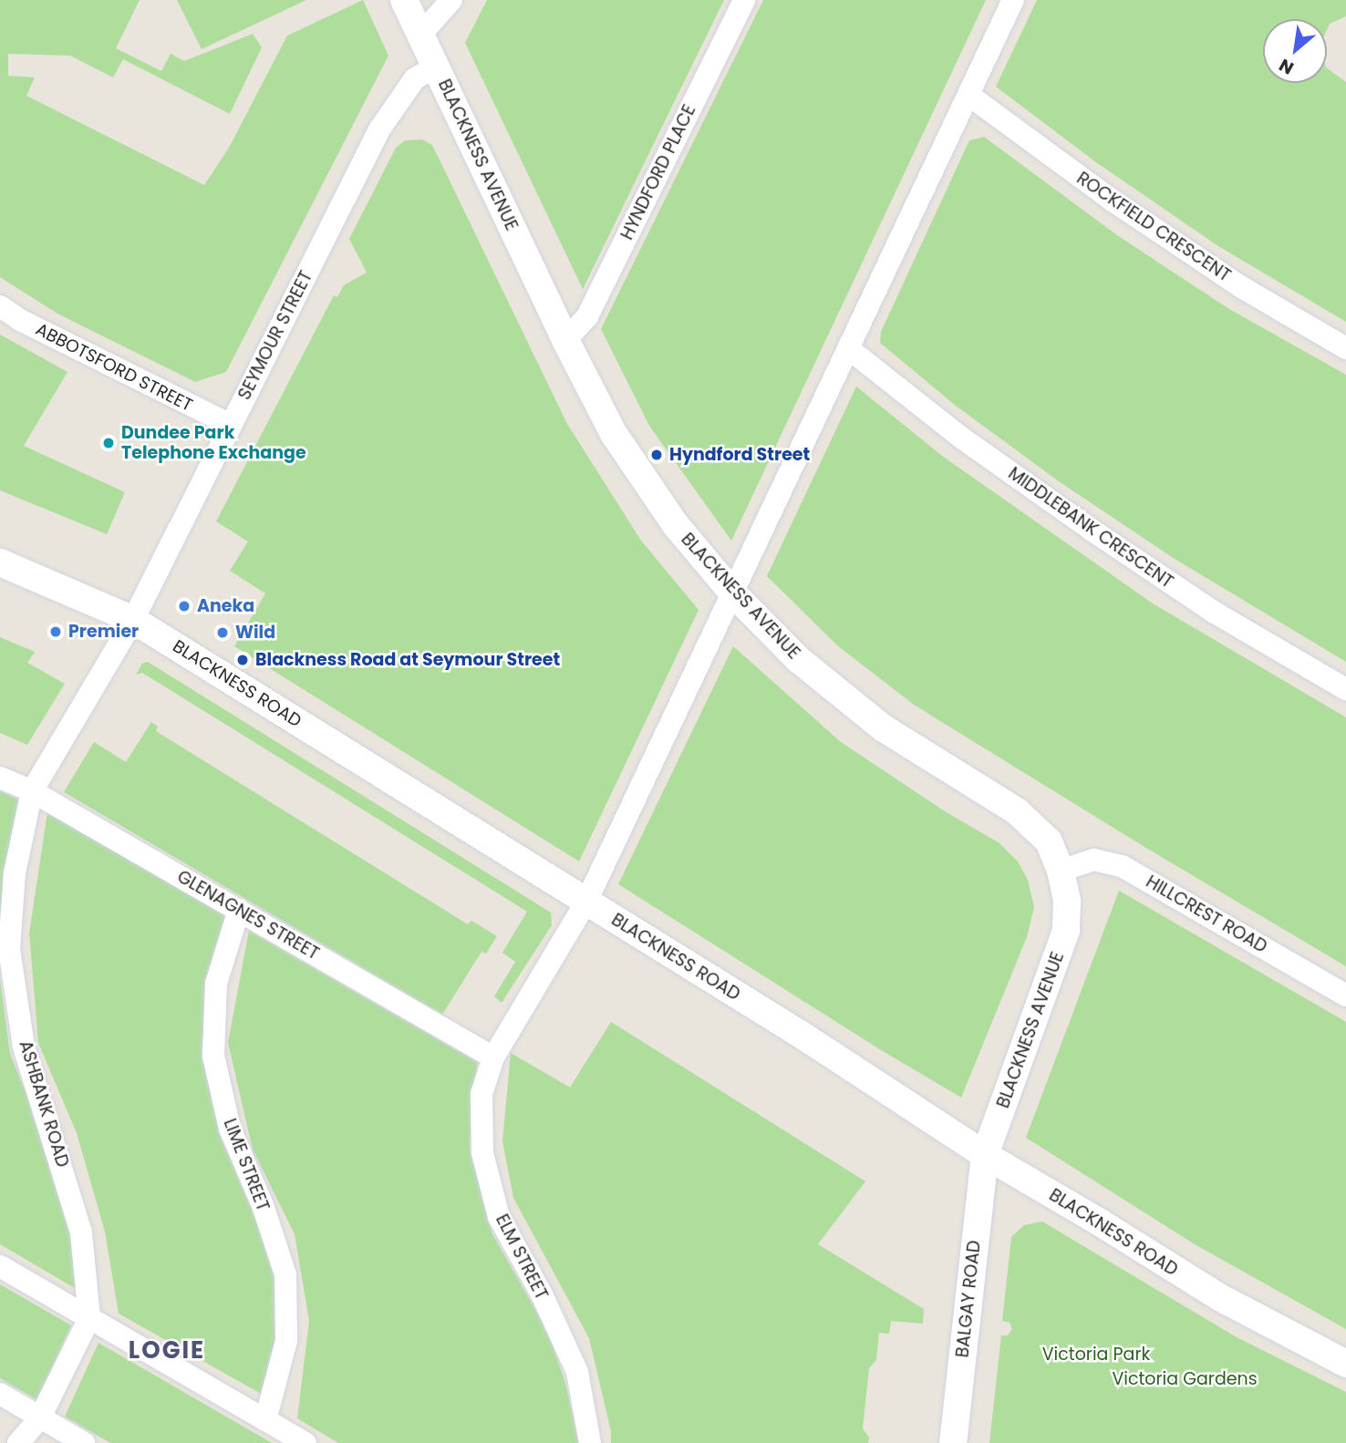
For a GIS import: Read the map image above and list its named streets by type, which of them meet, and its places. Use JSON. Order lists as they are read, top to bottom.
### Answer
{
  "streets": {
    "street": [
      "BLACKNESS AVENUE",
      "HYNDFORD PLACE",
      "ROCKFIELD CRESCENT",
      "SEYMOUR STREET",
      "ABBOTSFORD STREET",
      "MIDDLEBANK CRESCENT",
      "BLACKNESS ROAD",
      "HILLCREST ROAD",
      "GLENAGNES STREET",
      "ASHBANK ROAD",
      "LIME STREET",
      "ELM STREET",
      "BALGAY ROAD"
    ]
  },
  "crossings": [
    ["BLACKNESS AVENUE", "HYNDFORD PLACE"],
    ["BLACKNESS AVENUE", "SEYMOUR STREET"],
    ["BLACKNESS AVENUE", "BLACKNESS ROAD"],
    ["BLACKNESS AVENUE", "HILLCREST ROAD"],
    ["BLACKNESS AVENUE", "BALGAY ROAD"],
    ["SEYMOUR STREET", "ABBOTSFORD STREET"],
    ["SEYMOUR STREET", "BLACKNESS ROAD"],
    ["SEYMOUR STREET", "ASHBANK ROAD"],
    ["BLACKNESS ROAD", "ASHBANK ROAD"],
    ["BLACKNESS ROAD", "ELM STREET"],
    ["BLACKNESS ROAD", "BALGAY ROAD"],
    ["GLENAGNES STREET", "ASHBANK ROAD"],
    ["GLENAGNES STREET", "LIME STREET"],
    ["GLENAGNES STREET", "ELM STREET"]
  ],
  "districts": ["LOGIE"],
  "parks": ["Victoria Park", "Victoria Gardens"],
  "places": [
    "Dundee Park Telephone Exchange",
    "Hyndford Street",
    "Aneka",
    "Premier",
    "Wild",
    "Blackness Road at Seymour Street"
  ],
  "north": "bottom left"
}
